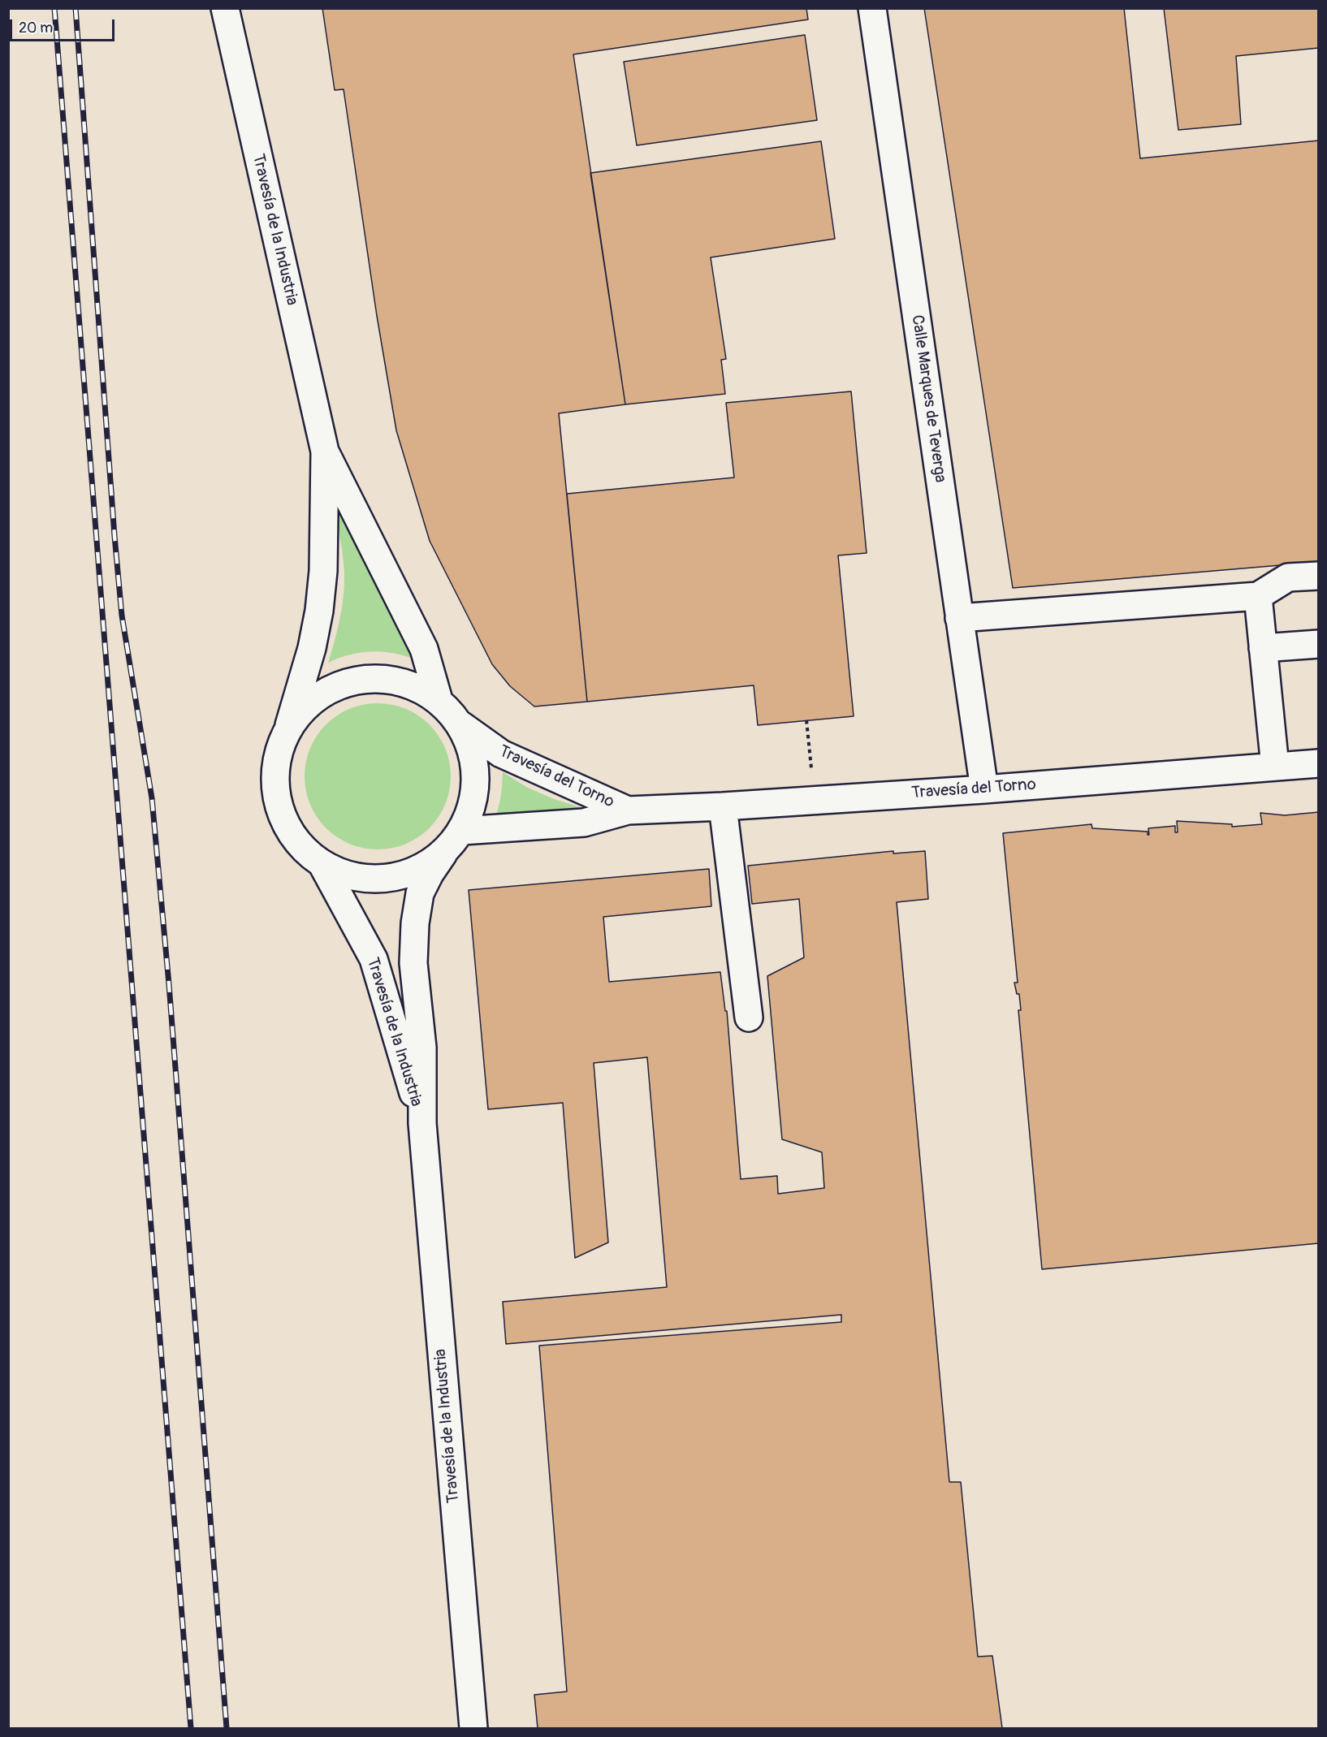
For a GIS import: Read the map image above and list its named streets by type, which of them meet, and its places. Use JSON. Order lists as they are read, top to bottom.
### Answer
{
  "streets": {
    "street": ["Travesía de la Industria", "Calle Marques de Teverga", "Travesía del Torno"]
  },
  "crossings": [
    ["Travesía de la Industria", "Travesía del Torno"],
    ["Calle Marques de Teverga", "Travesía del Torno"]
  ],
  "scale_bar": "20 m"
}
